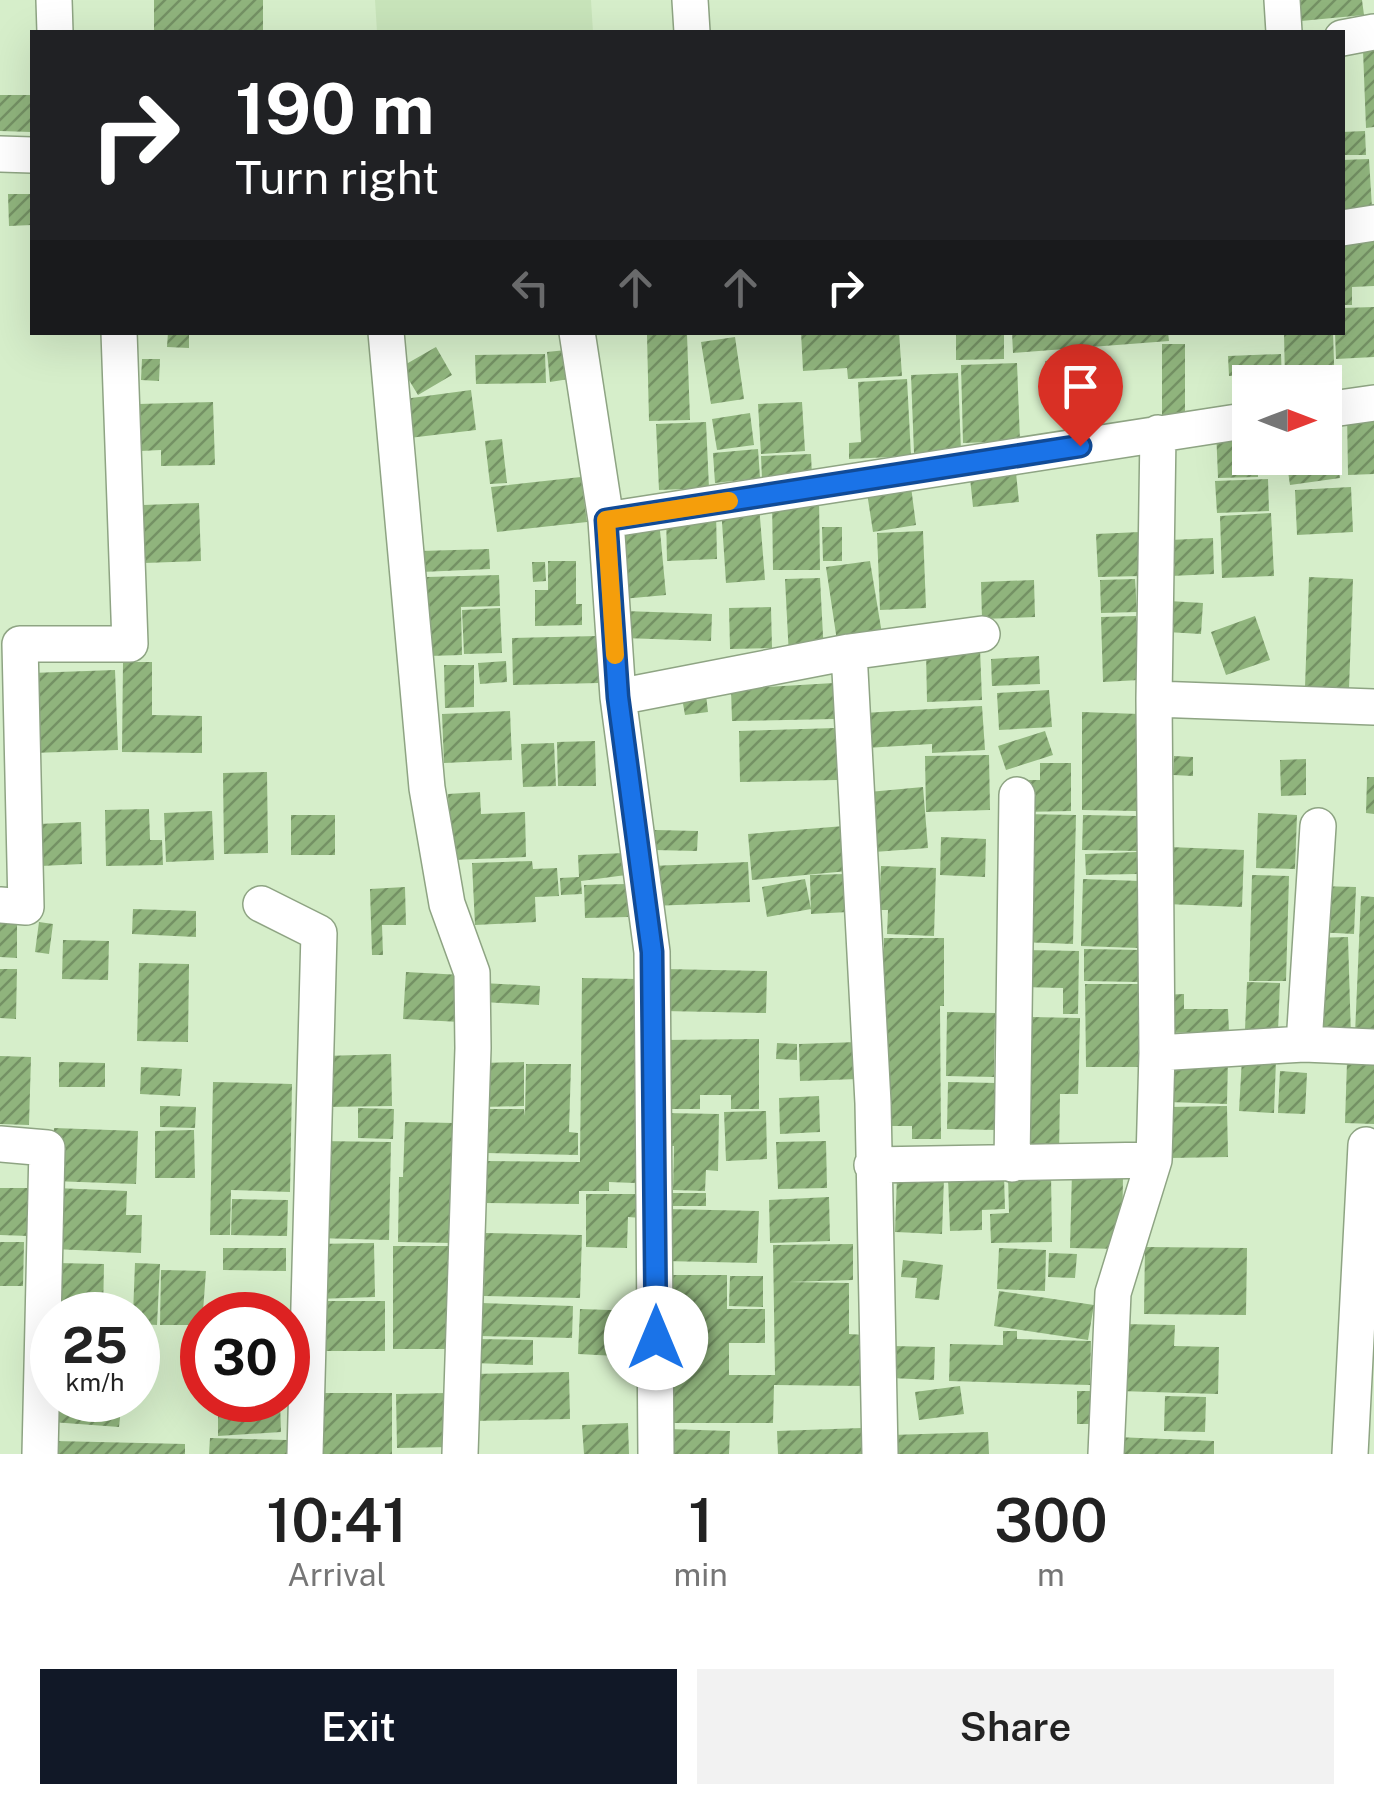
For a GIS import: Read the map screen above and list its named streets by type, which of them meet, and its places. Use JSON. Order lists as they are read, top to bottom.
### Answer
{
  "north": "right",
  "page": {
    "turn": ["190 m", "Turn right"],
    "speed": "25 km/h",
    "limit": "30",
    "eta": [
      "10:41",
      "Arrival",
      "1",
      "min",
      "300",
      "m"
    ],
    "buttons": ["Exit", "Share"]
  }
}
